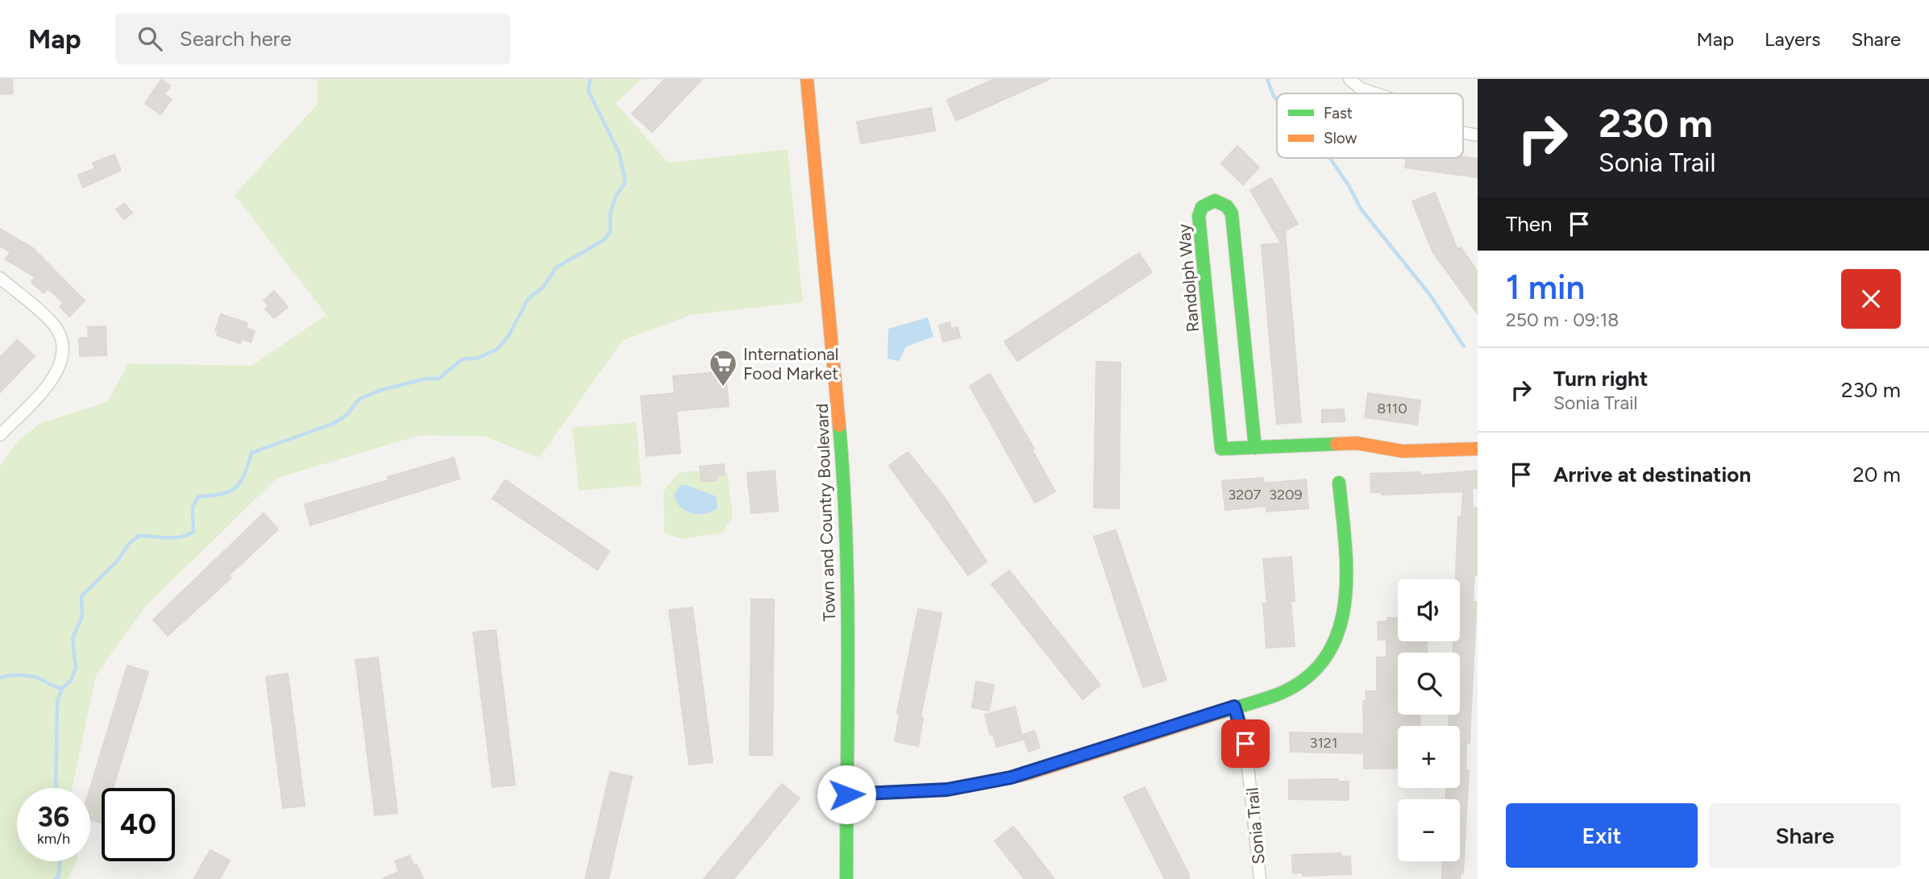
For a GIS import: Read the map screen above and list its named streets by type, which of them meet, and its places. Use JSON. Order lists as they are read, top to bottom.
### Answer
{
  "streets": {
    "street": ["Randolph Way", "Town and Country Boulevard", "Sonia Trail"]
  },
  "places": {
    "supermarket": ["International Food Market"]
  },
  "house_numbers": [
    "8110",
    "3207",
    "3209",
    "3121"
  ],
  "legend": ["Fast", "Slow"],
  "page": {
    "header": "Map",
    "search": "Search here",
    "nav": ["Map", "Layers", "Share"],
    "turn": ["230 m", "Sonia Trail"],
    "then": "Then",
    "heading": ["1 min", "250 m · 09:18"],
    "list": [
      {
        "name": "Turn right",
        "note": "Sonia Trail",
        "value": "230 m"
      },
      {
        "name": "Arrive at destination",
        "value": "20 m"
      }
    ],
    "map_buttons": ["+", "−"],
    "speed": "36 km/h",
    "limit": "40",
    "buttons": ["Exit", "Share"]
  }
}
